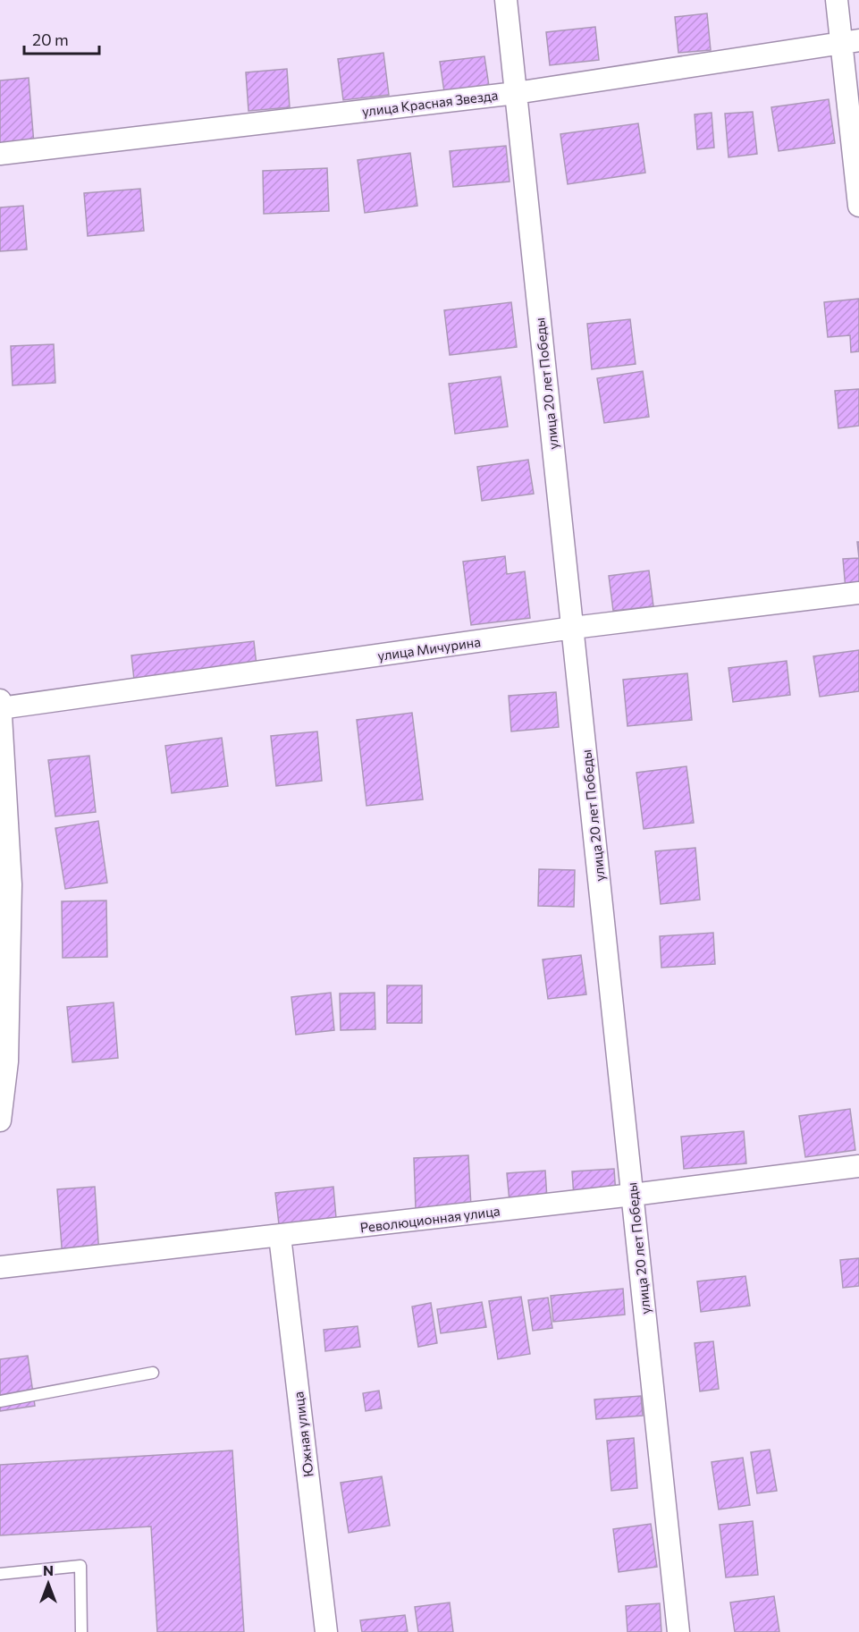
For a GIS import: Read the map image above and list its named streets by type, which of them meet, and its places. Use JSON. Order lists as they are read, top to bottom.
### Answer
{
  "streets": {
    "street": [
      "улица Красная Звезда",
      "улица 20 лет Победы",
      "улица Мичурина",
      "Революционная улица",
      "Южная улица"
    ]
  },
  "crossings": [
    ["улица Красная Звезда", "улица 20 лет Победы"],
    ["улица 20 лет Победы", "улица Мичурина"],
    ["улица 20 лет Победы", "Революционная улица"],
    ["Революционная улица", "Южная улица"]
  ],
  "scale_bar": "20 m",
  "north": "top"
}
